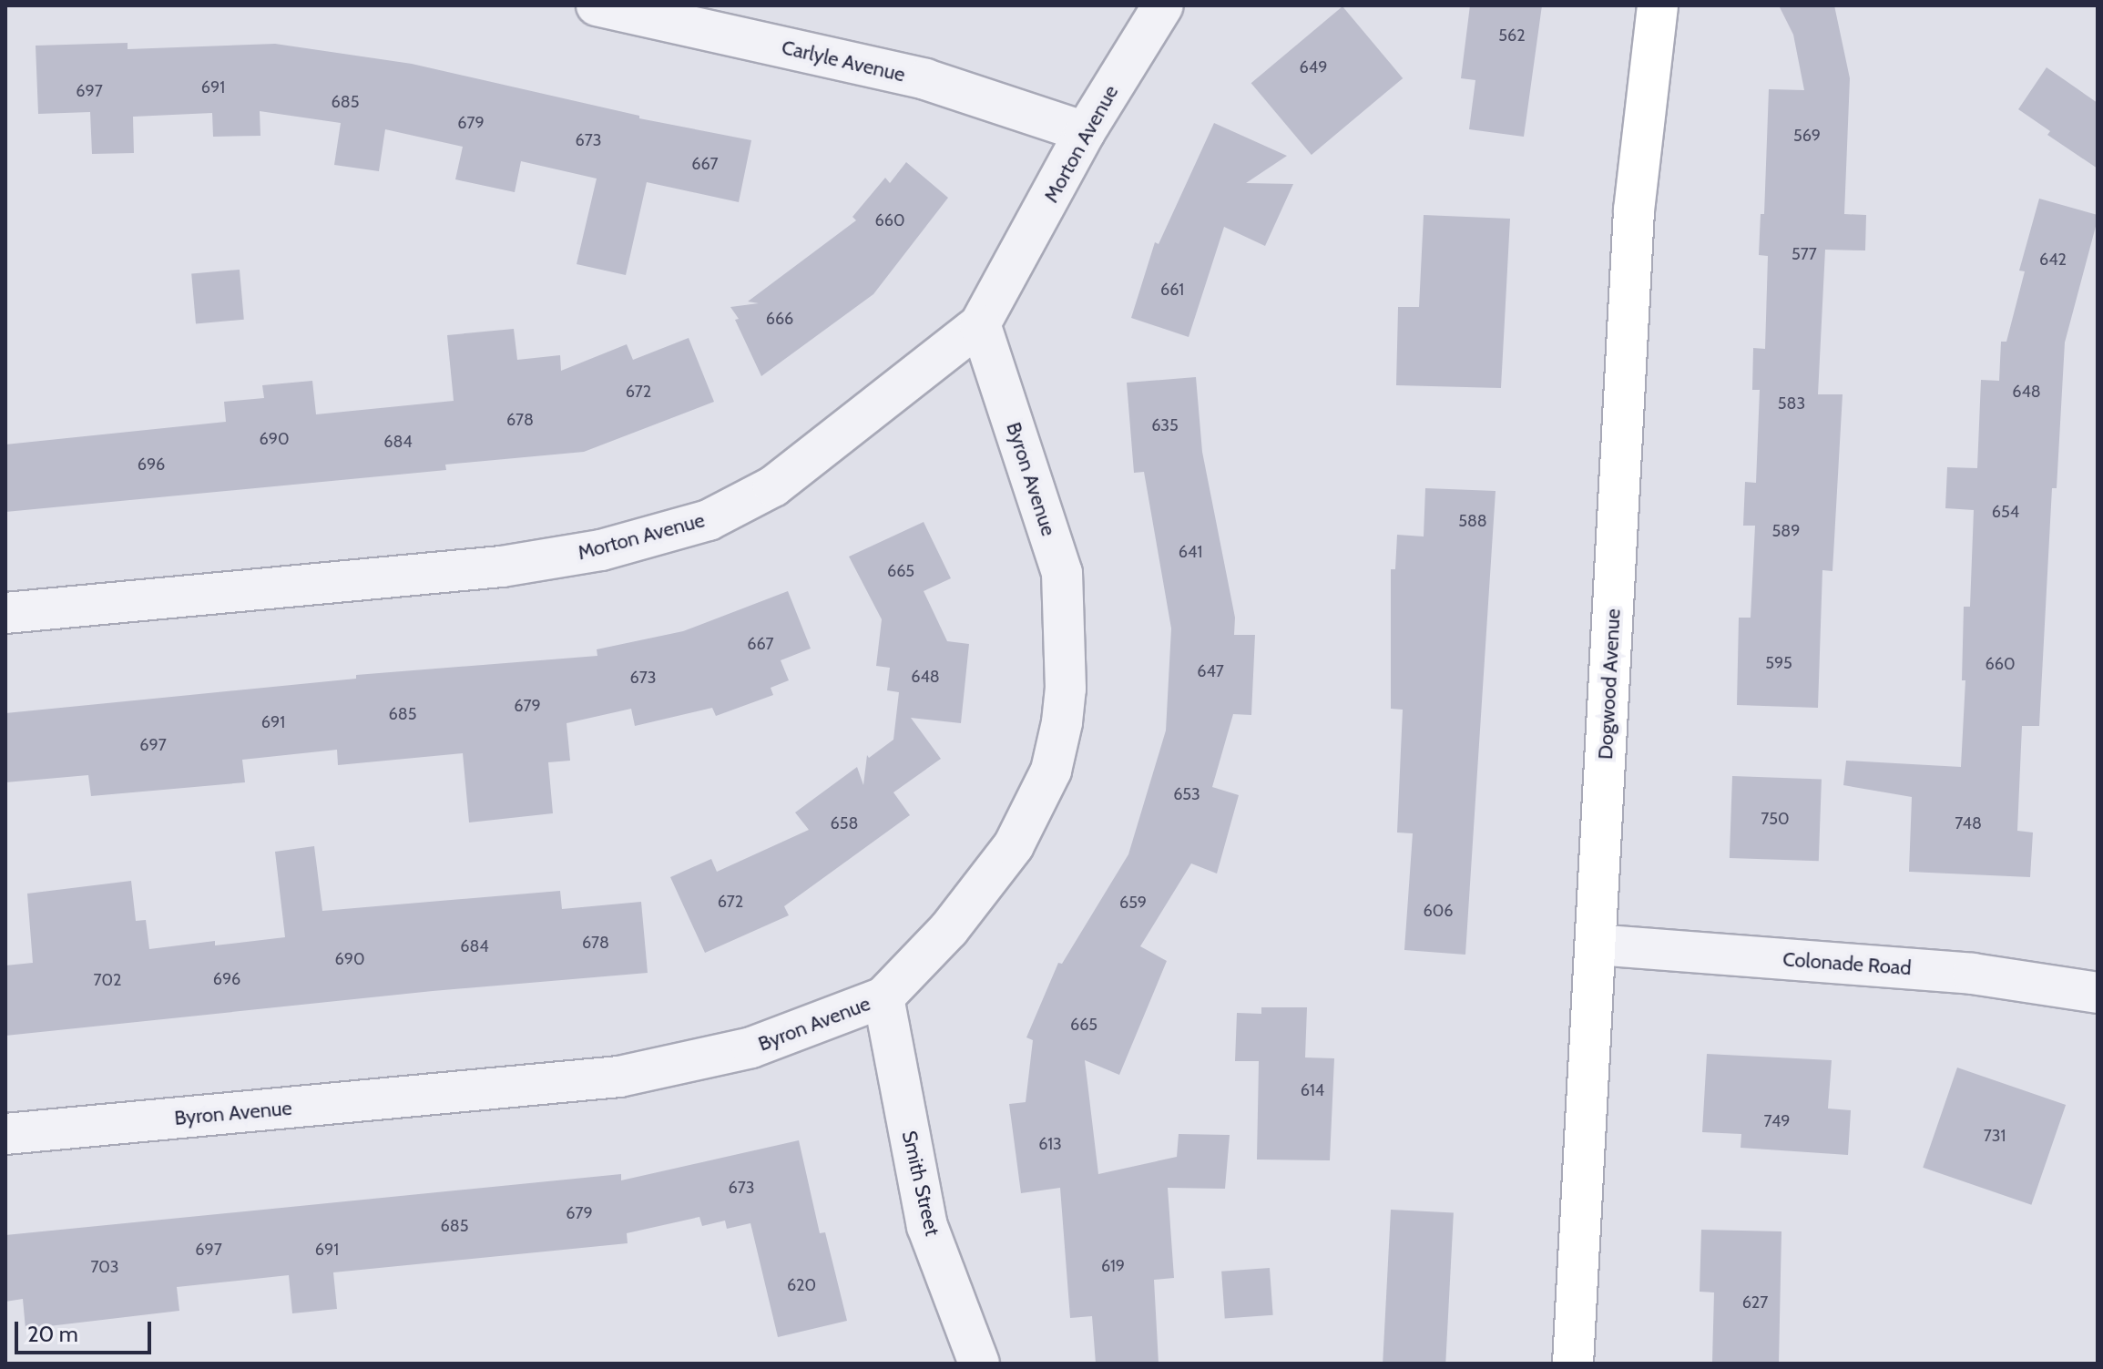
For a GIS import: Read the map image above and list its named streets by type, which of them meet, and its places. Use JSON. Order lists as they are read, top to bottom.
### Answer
{
  "streets": {
    "street": [
      "Carlyle Avenue",
      "Morton Avenue",
      "Byron Avenue",
      "Dogwood Avenue",
      "Colonade Road",
      "Smith Street"
    ]
  },
  "crossings": [
    ["Carlyle Avenue", "Morton Avenue"],
    ["Morton Avenue", "Byron Avenue"],
    ["Byron Avenue", "Smith Street"],
    ["Dogwood Avenue", "Colonade Road"]
  ],
  "house_numbers": [
    "562",
    "649",
    "691",
    "697",
    "685",
    "679",
    "569",
    "673",
    "667",
    "660",
    "577",
    "642",
    "661",
    "666",
    "672",
    "648",
    "583",
    "678",
    "635",
    "690",
    "684",
    "696",
    "654",
    "588",
    "589",
    "641",
    "665",
    "667",
    "595",
    "660",
    "647",
    "648",
    "673",
    "679",
    "685",
    "691",
    "697",
    "653",
    "750",
    "658",
    "748",
    "672",
    "659",
    "606",
    "678",
    "684",
    "690",
    "696",
    "702",
    "665",
    "614",
    "749",
    "731",
    "613",
    "673",
    "679",
    "685",
    "697",
    "691",
    "619",
    "703",
    "620",
    "627"
  ],
  "scale_bar": "20 m"
}
